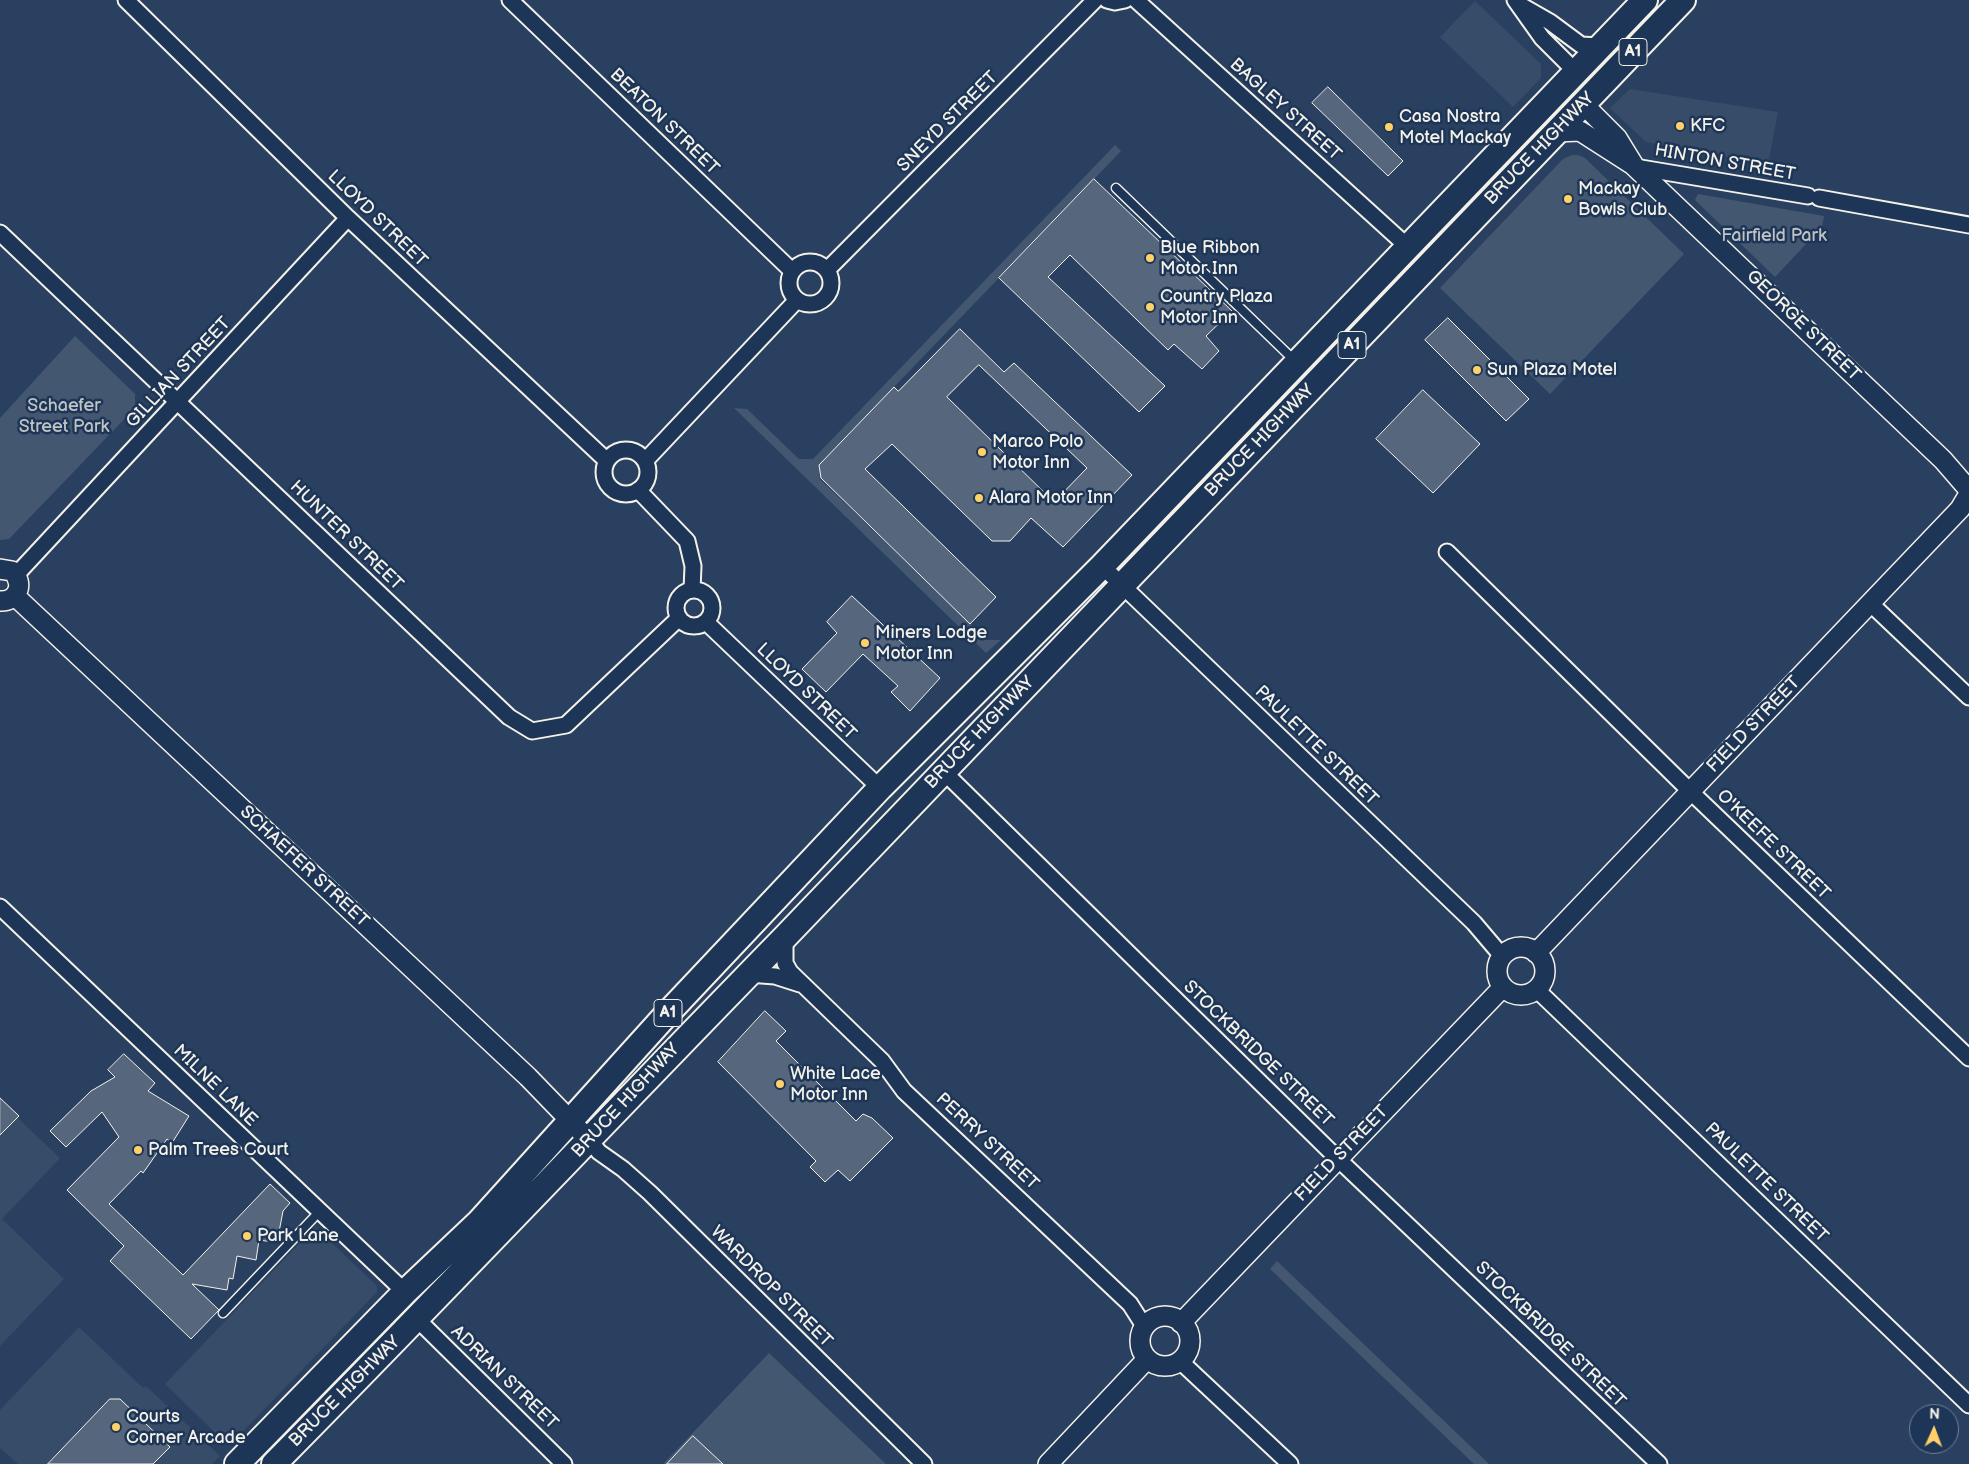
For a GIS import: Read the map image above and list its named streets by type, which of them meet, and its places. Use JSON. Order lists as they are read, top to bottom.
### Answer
{
  "streets": {
    "highway": ["A1", "BRUCE HIGHWAY"],
    "street": [
      "BAGLEY STREET",
      "BEATON STREET",
      "SNEYD STREET",
      "HINTON STREET",
      "LLOYD STREET",
      "GEORGE STREET",
      "GILLIAN STREET",
      "HUNTER STREET",
      "FIELD STREET",
      "PAULETTE STREET",
      "O'KEEFE STREET",
      "SCHAEFER STREET",
      "STOCKBRIDGE STREET",
      "MILNE LANE",
      "PERRY STREET",
      "WARDROP STREET",
      "ADRIAN STREET"
    ]
  },
  "crossings": [
    ["BAGLEY STREET", "BRUCE HIGHWAY"],
    ["BEATON STREET", "SNEYD STREET"],
    ["BRUCE HIGHWAY", "LLOYD STREET"],
    ["BRUCE HIGHWAY", "GEORGE STREET"],
    ["BRUCE HIGHWAY", "PAULETTE STREET"],
    ["BRUCE HIGHWAY", "SCHAEFER STREET"],
    ["BRUCE HIGHWAY", "STOCKBRIDGE STREET"],
    ["BRUCE HIGHWAY", "MILNE LANE"],
    ["BRUCE HIGHWAY", "PERRY STREET"],
    ["BRUCE HIGHWAY", "WARDROP STREET"],
    ["BRUCE HIGHWAY", "ADRIAN STREET"],
    ["HINTON STREET", "GEORGE STREET"],
    ["LLOYD STREET", "GILLIAN STREET"],
    ["LLOYD STREET", "HUNTER STREET"],
    ["GILLIAN STREET", "HUNTER STREET"],
    ["GILLIAN STREET", "SCHAEFER STREET"],
    ["FIELD STREET", "PAULETTE STREET"],
    ["FIELD STREET", "O'KEEFE STREET"],
    ["FIELD STREET", "STOCKBRIDGE STREET"],
    ["FIELD STREET", "PERRY STREET"],
    ["SCHAEFER STREET", "WARDROP STREET"]
  ],
  "parks": ["Fairfield Park", "Schaefer Street Park"],
  "places": [
    "KFC",
    "Casa Nostra Motel Mackay",
    "Mackay Bowls Club",
    "Blue Ribbon Motor Inn",
    "Country Plaza Motor Inn",
    "Sun Plaza Motel",
    "Marco Polo Motor Inn",
    "Alara Motor Inn",
    "Miners Lodge Motor Inn",
    "White Lace Motor Inn",
    "Palm Trees Court",
    "Park Lane",
    "Courts Corner Arcade"
  ],
  "north": "top"
}
